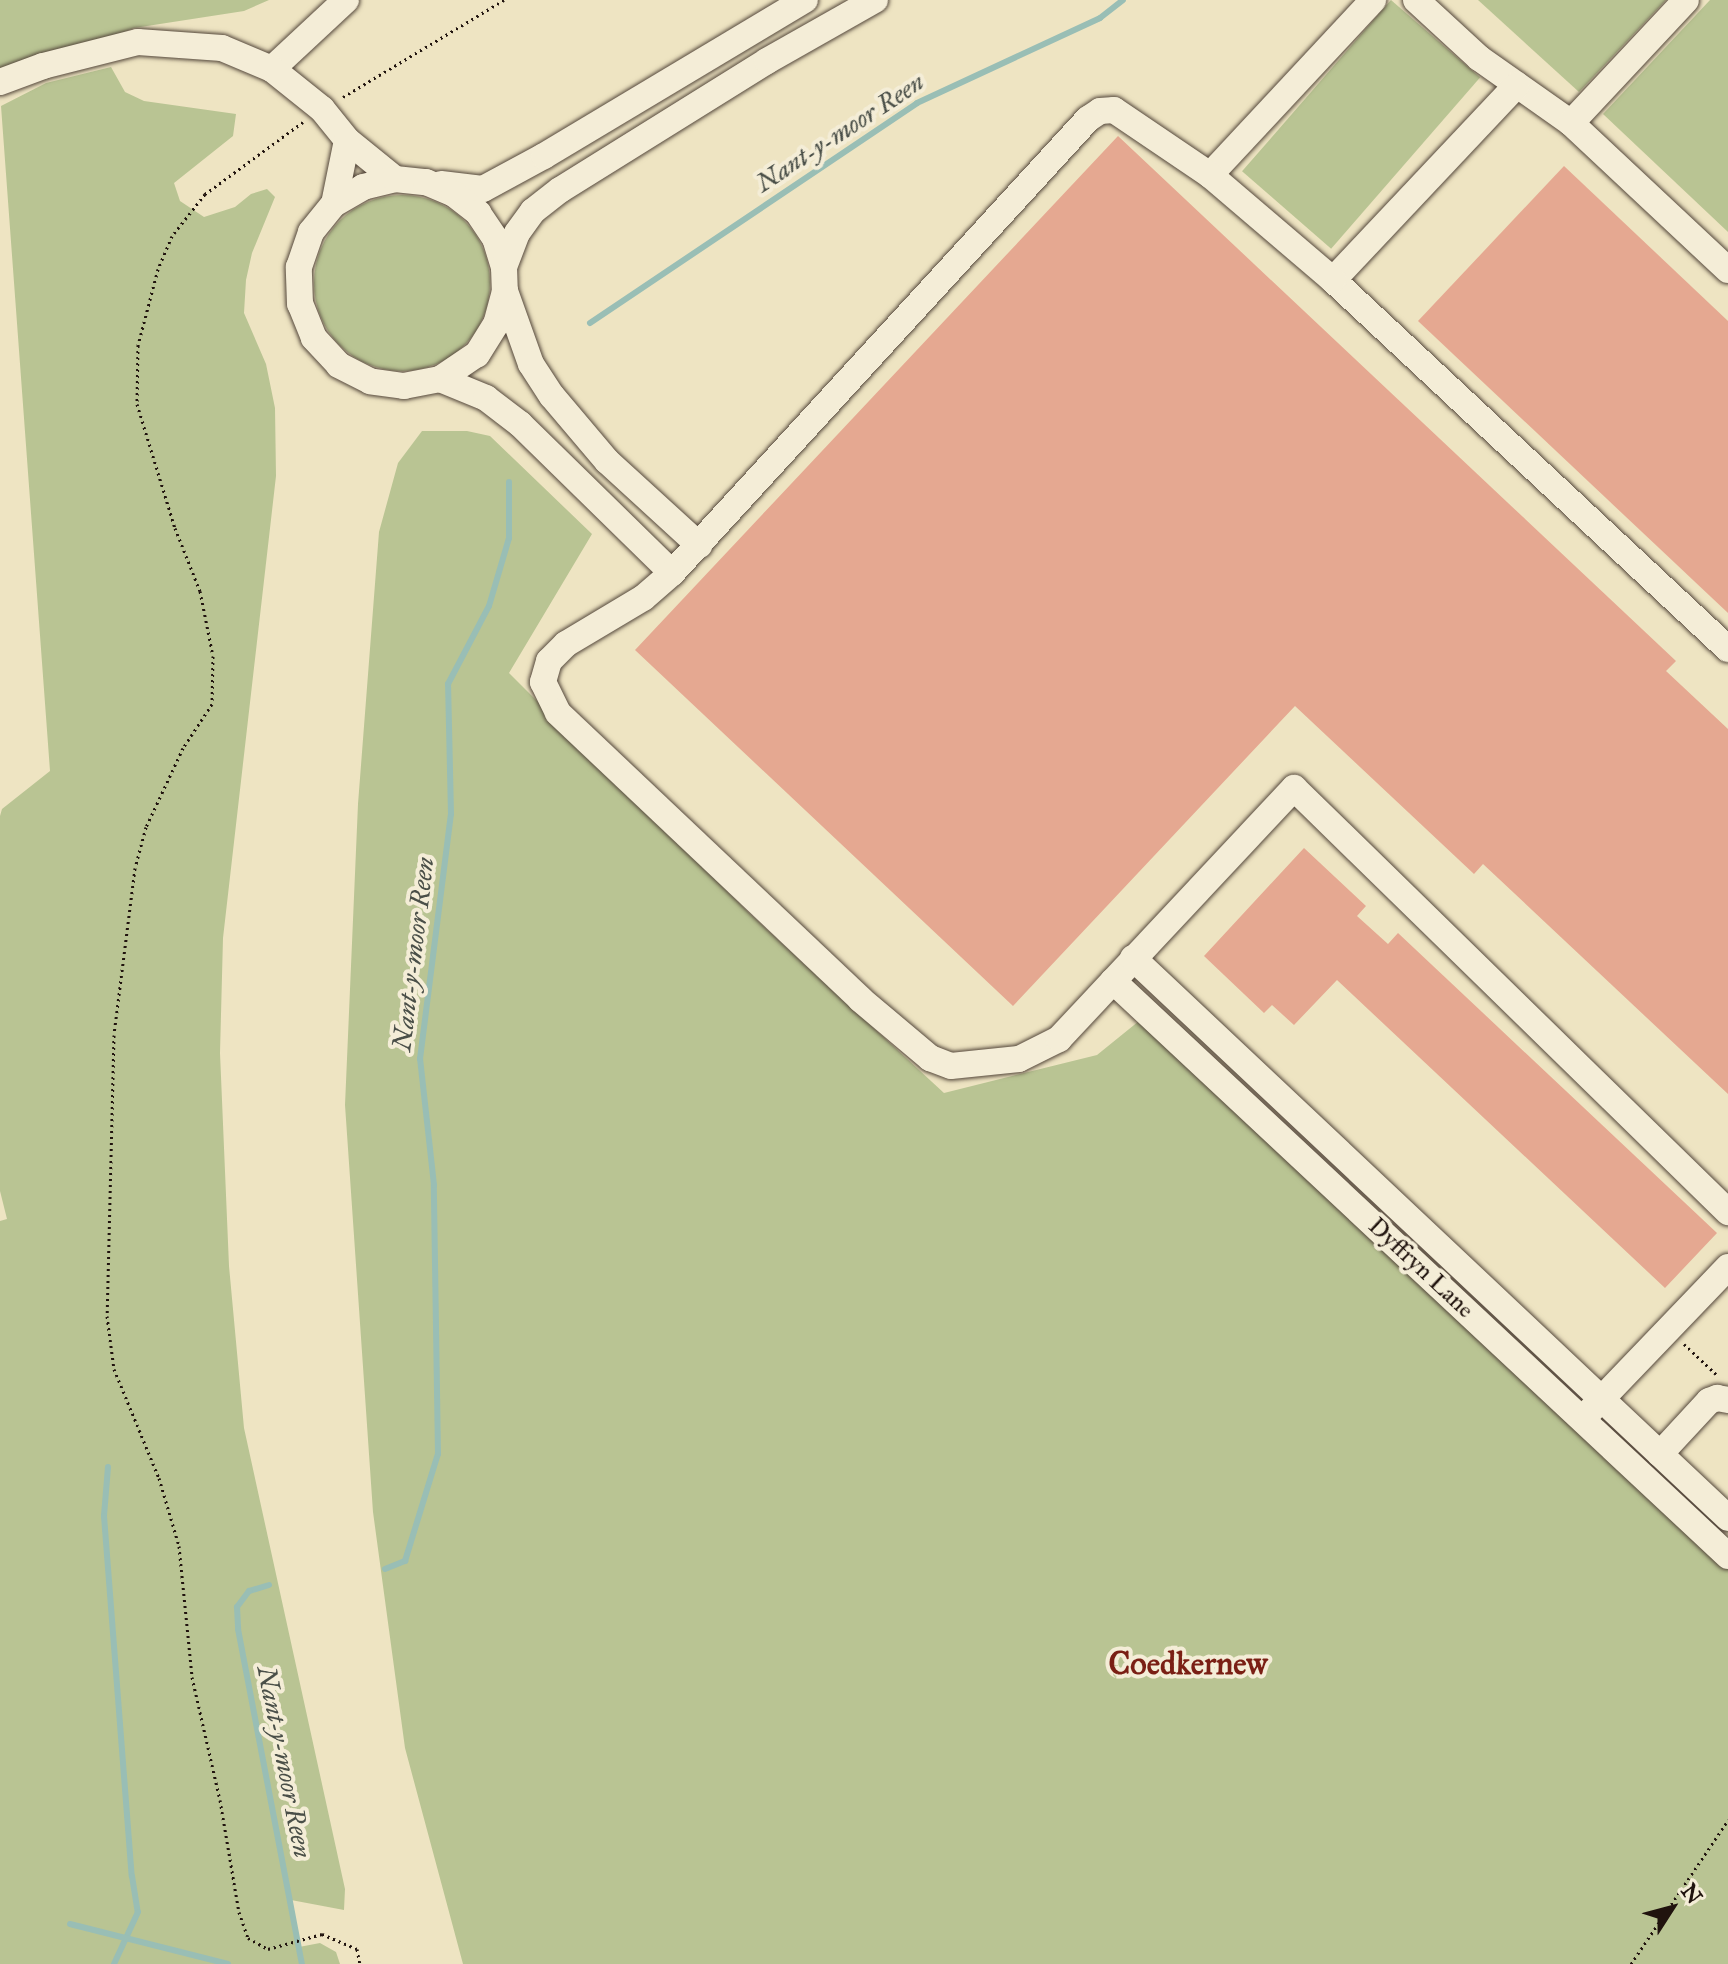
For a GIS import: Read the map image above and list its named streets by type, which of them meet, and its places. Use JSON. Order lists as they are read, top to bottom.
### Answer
{
  "streets": {
    "street": ["Dyffryn Lane"]
  },
  "districts": ["Coedkernew"],
  "water": ["Nant-y-moor Reen"],
  "north": "top right"
}
